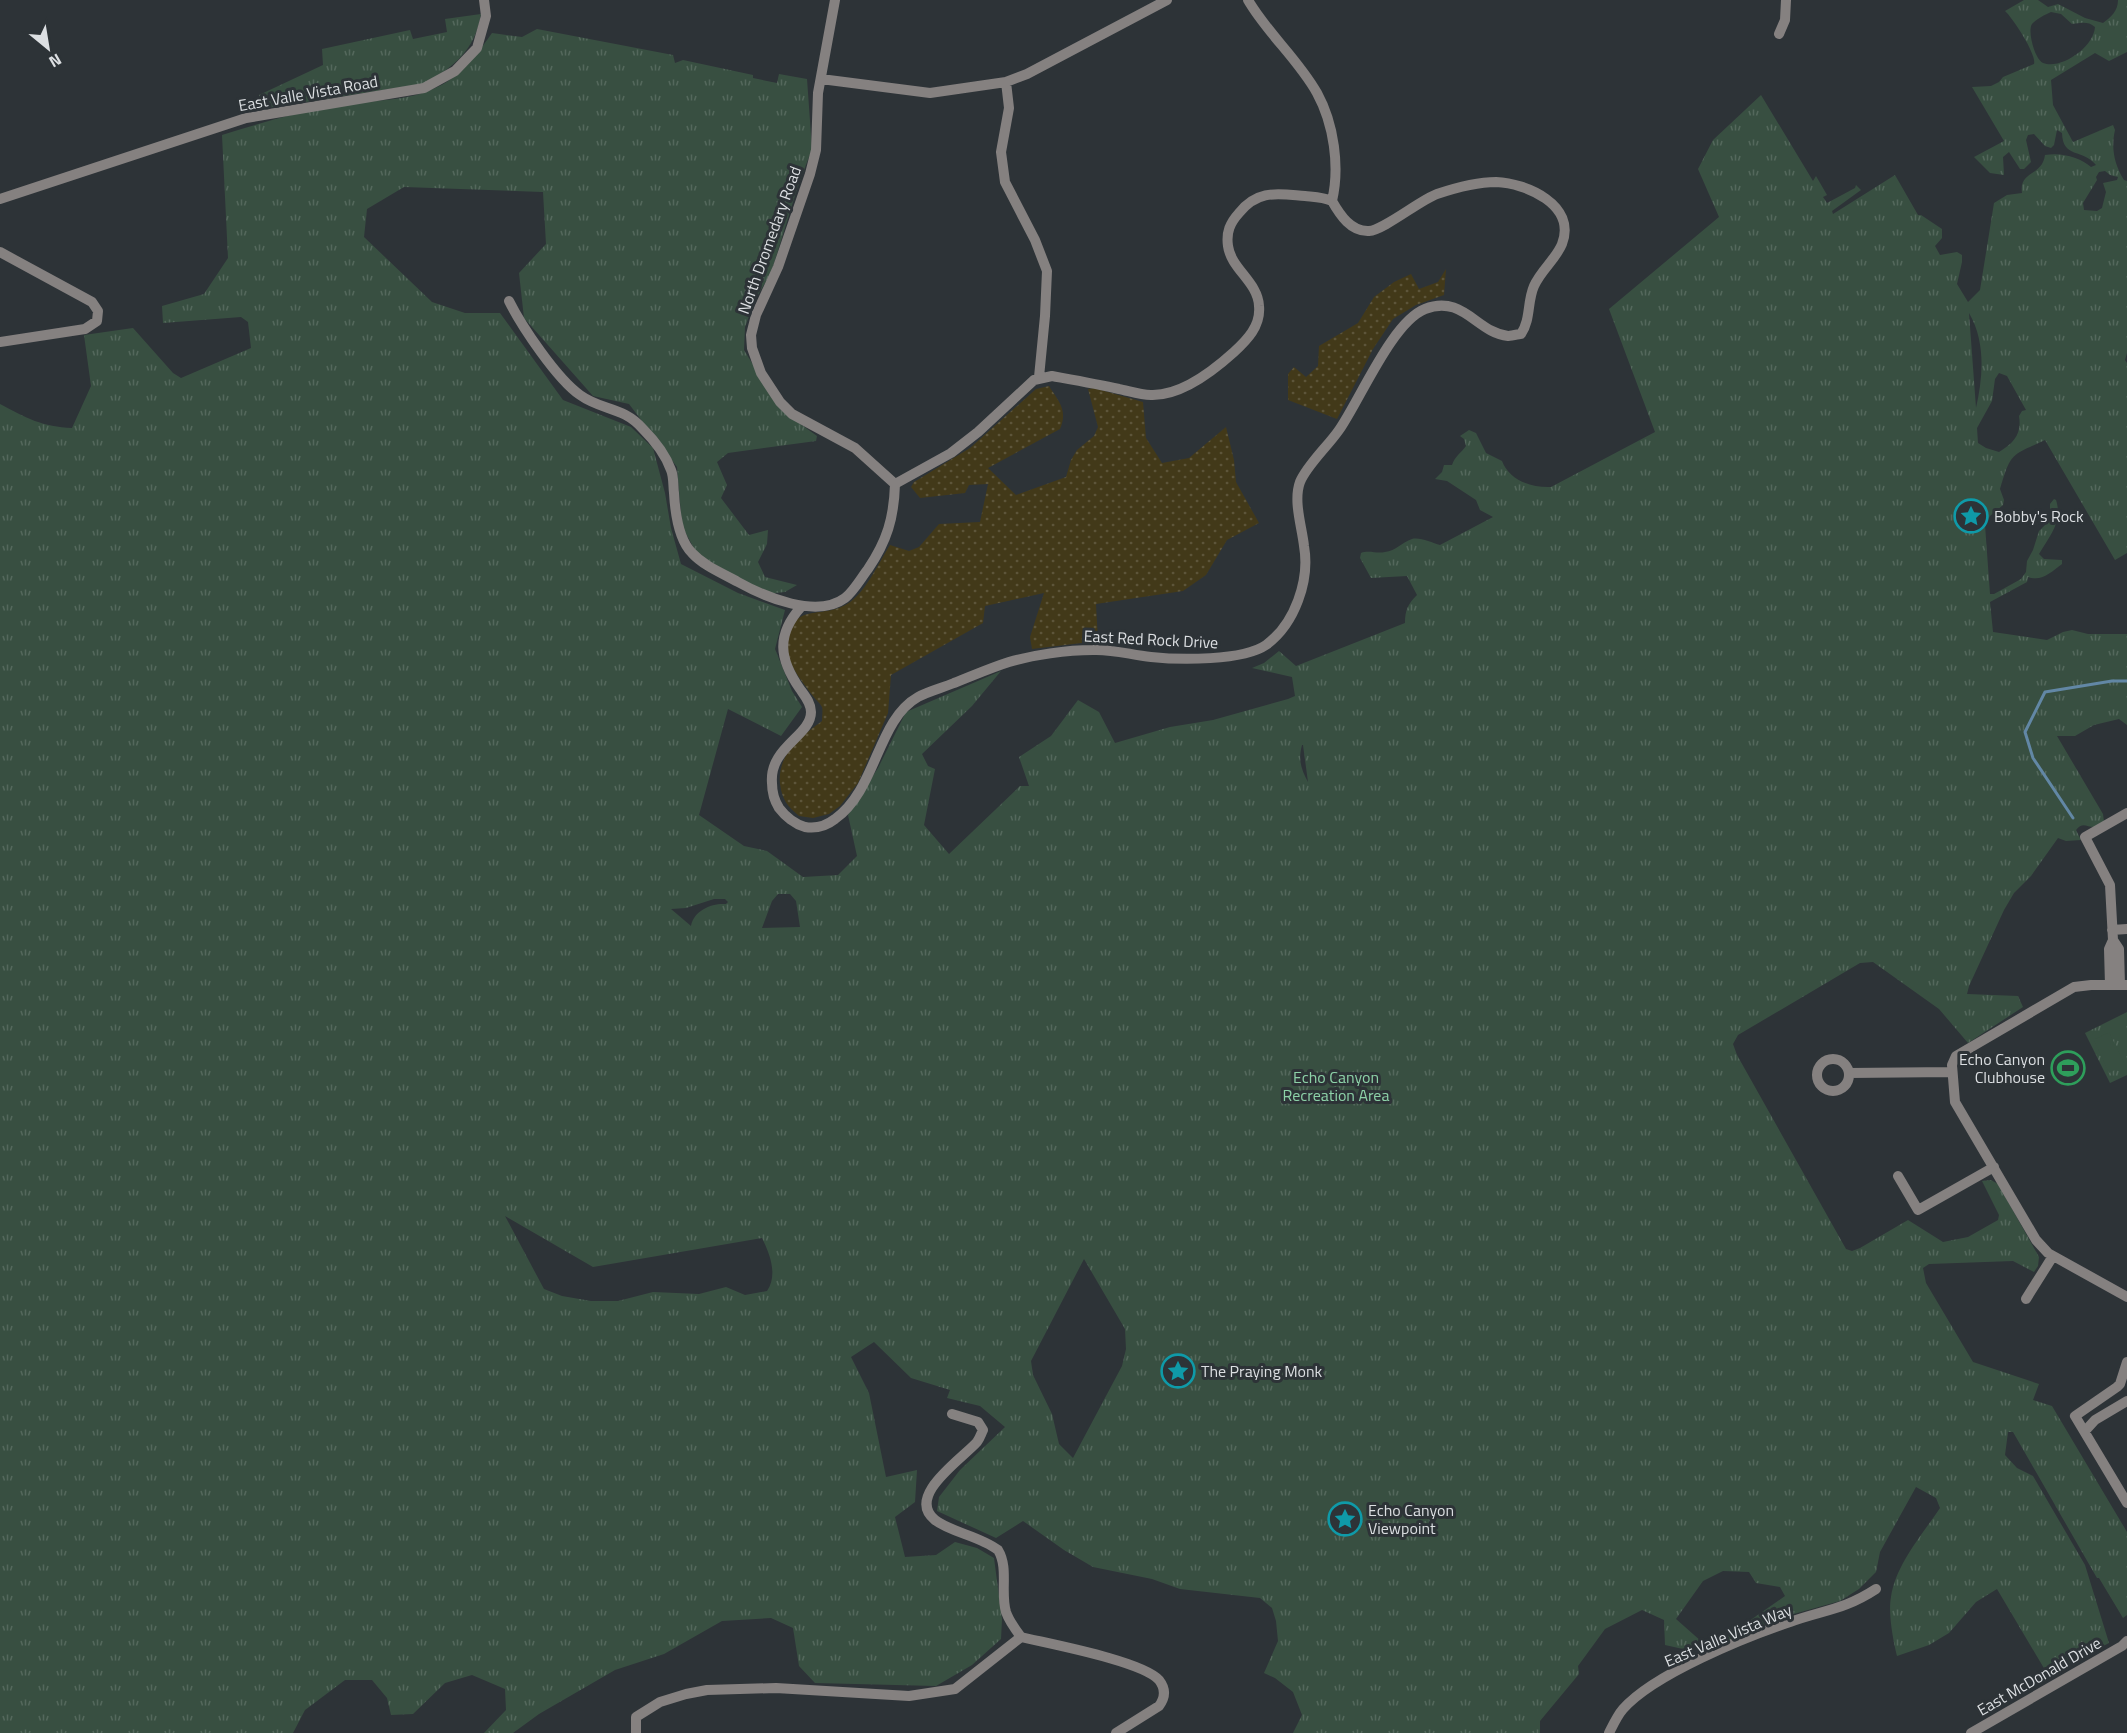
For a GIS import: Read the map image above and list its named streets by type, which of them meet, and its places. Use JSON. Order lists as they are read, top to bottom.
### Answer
{
  "streets": {
    "street": [
      "East Valle Vista Road",
      "North Dromedary Road",
      "East Red Rock Drive",
      "East Valle Vista Way",
      "East McDonald Drive"
    ]
  },
  "parks": ["Echo Canyon Recreation Area"],
  "places": {
    "place": ["Bobby's Rock", "The Praying Monk", "Echo Canyon Viewpoint"],
    "sports": ["Echo Canyon Clubhouse"]
  },
  "north": "bottom right"
}
